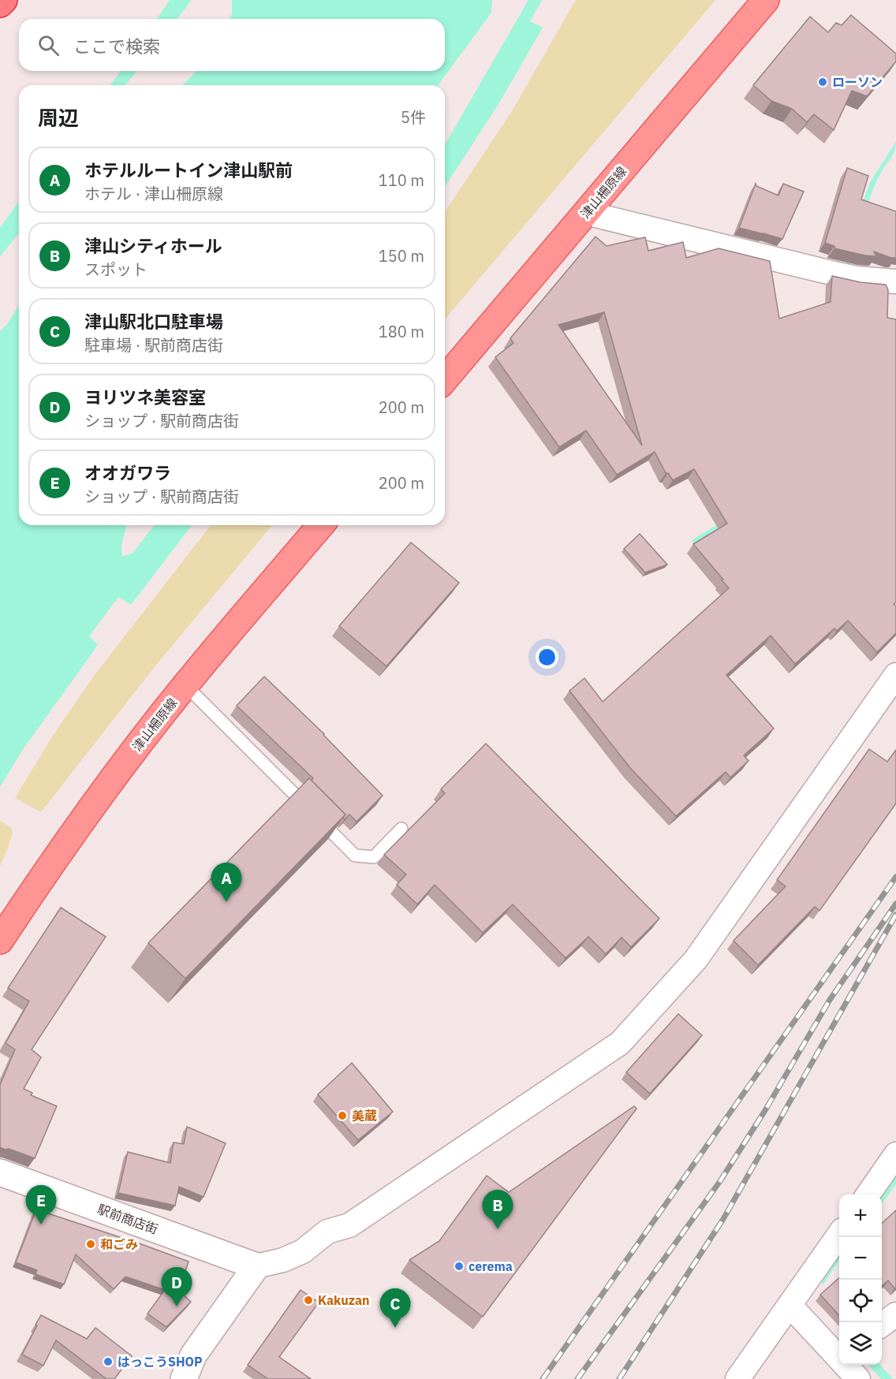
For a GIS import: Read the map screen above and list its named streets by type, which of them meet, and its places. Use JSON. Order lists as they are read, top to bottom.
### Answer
{
  "streets": {
    "main road": ["津山柵原線"],
    "street": ["駅前商店街"]
  },
  "places": [
    "ローソン",
    "美蔵",
    "和ごみ",
    "cerema",
    "Kakuzan",
    "はっこうSHOP"
  ],
  "page": {
    "search": "ここで検索",
    "heading": ["周辺", "5件"],
    "list": [
      {
        "mark": "A",
        "name": "ホテルルートイン津山駅前",
        "note": "ホテル · 津山柵原線",
        "value": "110 m"
      },
      {
        "mark": "B",
        "name": "津山シティホール",
        "note": "スポット",
        "value": "150 m"
      },
      {
        "mark": "C",
        "name": "津山駅北口駐車場",
        "note": "駐車場 · 駅前商店街",
        "value": "180 m"
      },
      {
        "mark": "D",
        "name": "ヨリツネ美容室",
        "note": "ショップ · 駅前商店街",
        "value": "200 m"
      },
      {
        "mark": "E",
        "name": "オオガワラ",
        "note": "ショップ · 駅前商店街",
        "value": "200 m"
      }
    ],
    "pins": [
      "A",
      "E",
      "B",
      "D",
      "C"
    ],
    "map_buttons": ["+", "−"]
  }
}
